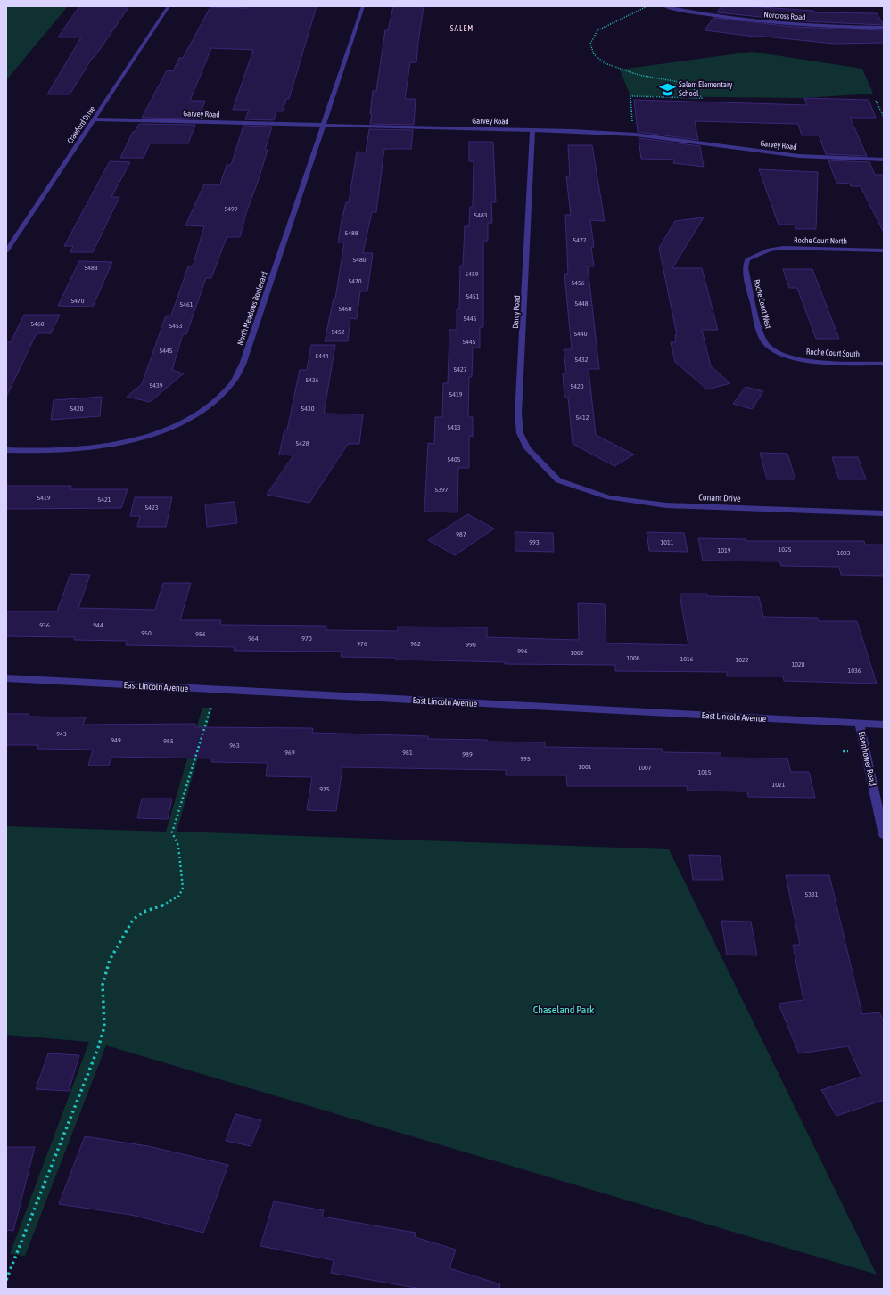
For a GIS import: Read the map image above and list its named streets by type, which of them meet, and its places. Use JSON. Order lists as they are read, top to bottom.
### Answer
{
  "streets": {
    "street": [
      "Norcross Road",
      "Garvey Road",
      "Crawford Drive",
      "Roche Court North",
      "Roche Court West",
      "North Meadows Boulevard",
      "Darcy Road",
      "Roche Court South",
      "Conant Drive",
      "East Lincoln Avenue",
      "Eisenhower Road"
    ]
  },
  "crossings": [
    ["Garvey Road", "Crawford Drive"],
    ["Garvey Road", "North Meadows Boulevard"],
    ["Garvey Road", "Darcy Road"],
    ["Roche Court North", "Roche Court West"],
    ["Roche Court West", "Roche Court South"],
    ["Darcy Road", "Conant Drive"],
    ["East Lincoln Avenue", "Eisenhower Road"]
  ],
  "districts": ["SALEM"],
  "parks": ["Chaseland Park"],
  "places": {
    "school or university": ["Salem Elementary School"]
  },
  "house_numbers": [
    "5499",
    "5483",
    "5488",
    "5472",
    "5480",
    "5488",
    "5459",
    "5470",
    "5456",
    "5451",
    "5470",
    "5448",
    "5461",
    "5460",
    "5445",
    "5460",
    "5453",
    "5452",
    "5440",
    "5445",
    "5445",
    "5444",
    "5432",
    "5427",
    "5436",
    "5439",
    "5420",
    "5419",
    "5420",
    "5430",
    "5412",
    "5413",
    "5428",
    "5405",
    "5397",
    "5419",
    "5421",
    "5423",
    "987",
    "993",
    "1011",
    "1025",
    "1019",
    "1033",
    "936",
    "944",
    "950",
    "956",
    "964",
    "970",
    "976",
    "982",
    "990",
    "996",
    "1002",
    "1008",
    "1016",
    "1022",
    "1028",
    "1036",
    "943",
    "949",
    "955",
    "963",
    "969",
    "981",
    "989",
    "995",
    "1001",
    "1007",
    "1015",
    "1021",
    "975",
    "5331"
  ]
}
